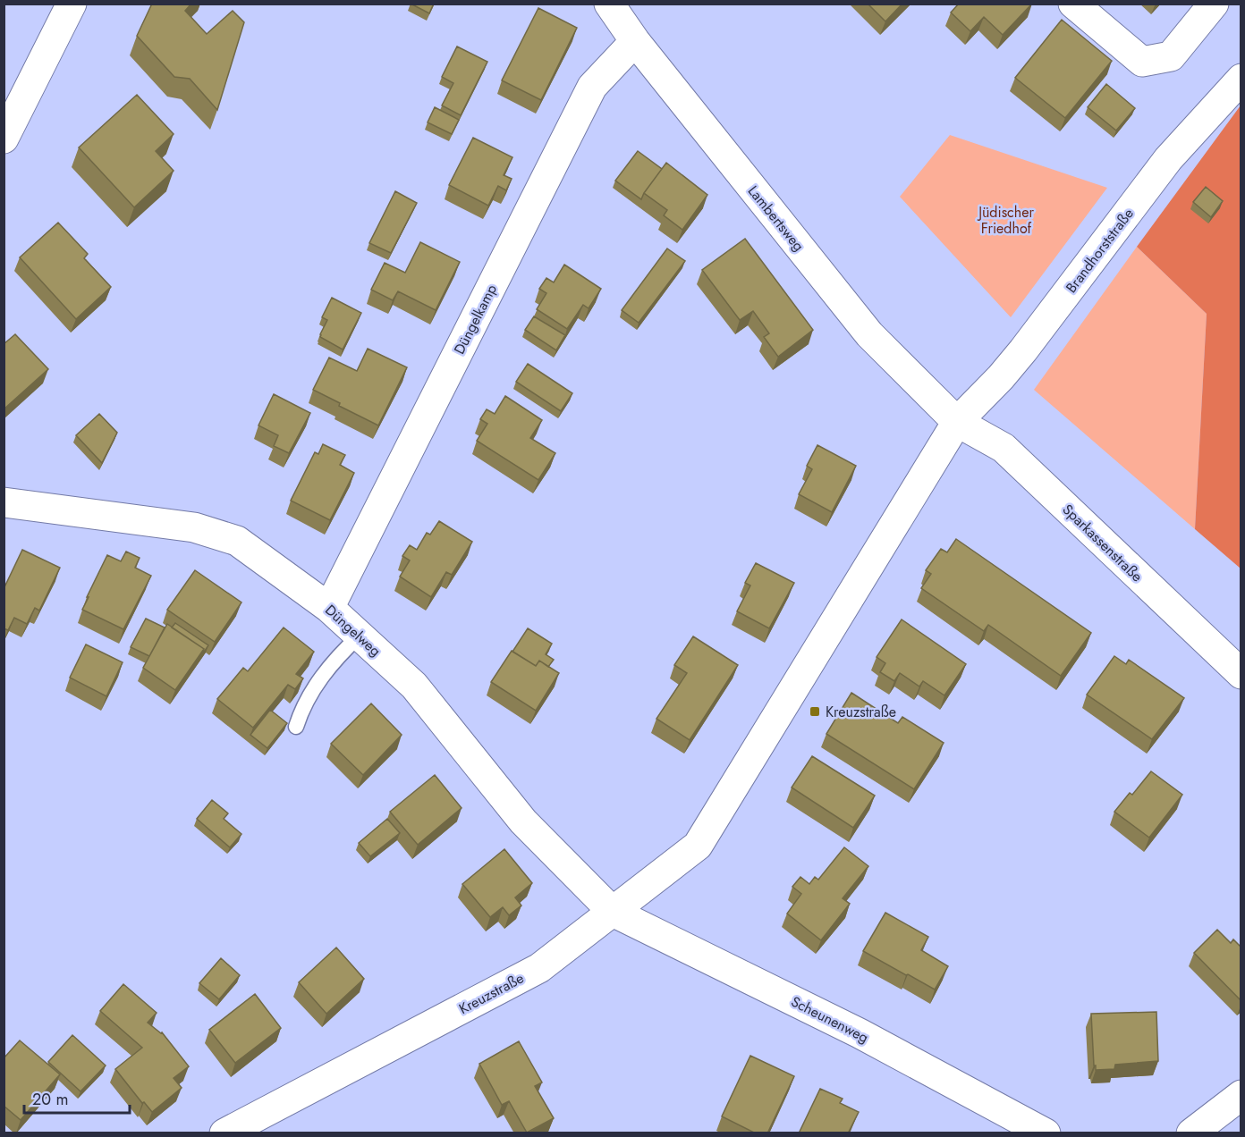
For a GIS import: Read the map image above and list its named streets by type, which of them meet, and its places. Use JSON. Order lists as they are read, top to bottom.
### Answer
{
  "streets": {
    "street": [
      "Lambertsweg",
      "Brandhorststraße",
      "Düngelkamp",
      "Sparkassenstraße",
      "Düngelweg",
      "Kreuzstraße",
      "Scheunenweg"
    ]
  },
  "crossings": [
    ["Lambertsweg", "Brandhorststraße"],
    ["Lambertsweg", "Düngelkamp"],
    ["Lambertsweg", "Sparkassenstraße"],
    ["Lambertsweg", "Kreuzstraße"],
    ["Brandhorststraße", "Sparkassenstraße"],
    ["Brandhorststraße", "Kreuzstraße"],
    ["Düngelkamp", "Düngelweg"],
    ["Sparkassenstraße", "Kreuzstraße"],
    ["Düngelweg", "Kreuzstraße"],
    ["Düngelweg", "Scheunenweg"],
    ["Kreuzstraße", "Scheunenweg"]
  ],
  "parks": ["Jüdischer Friedhof"],
  "places": {
    "transit": ["Kreuzstraße"]
  },
  "scale_bar": "20 m"
}
